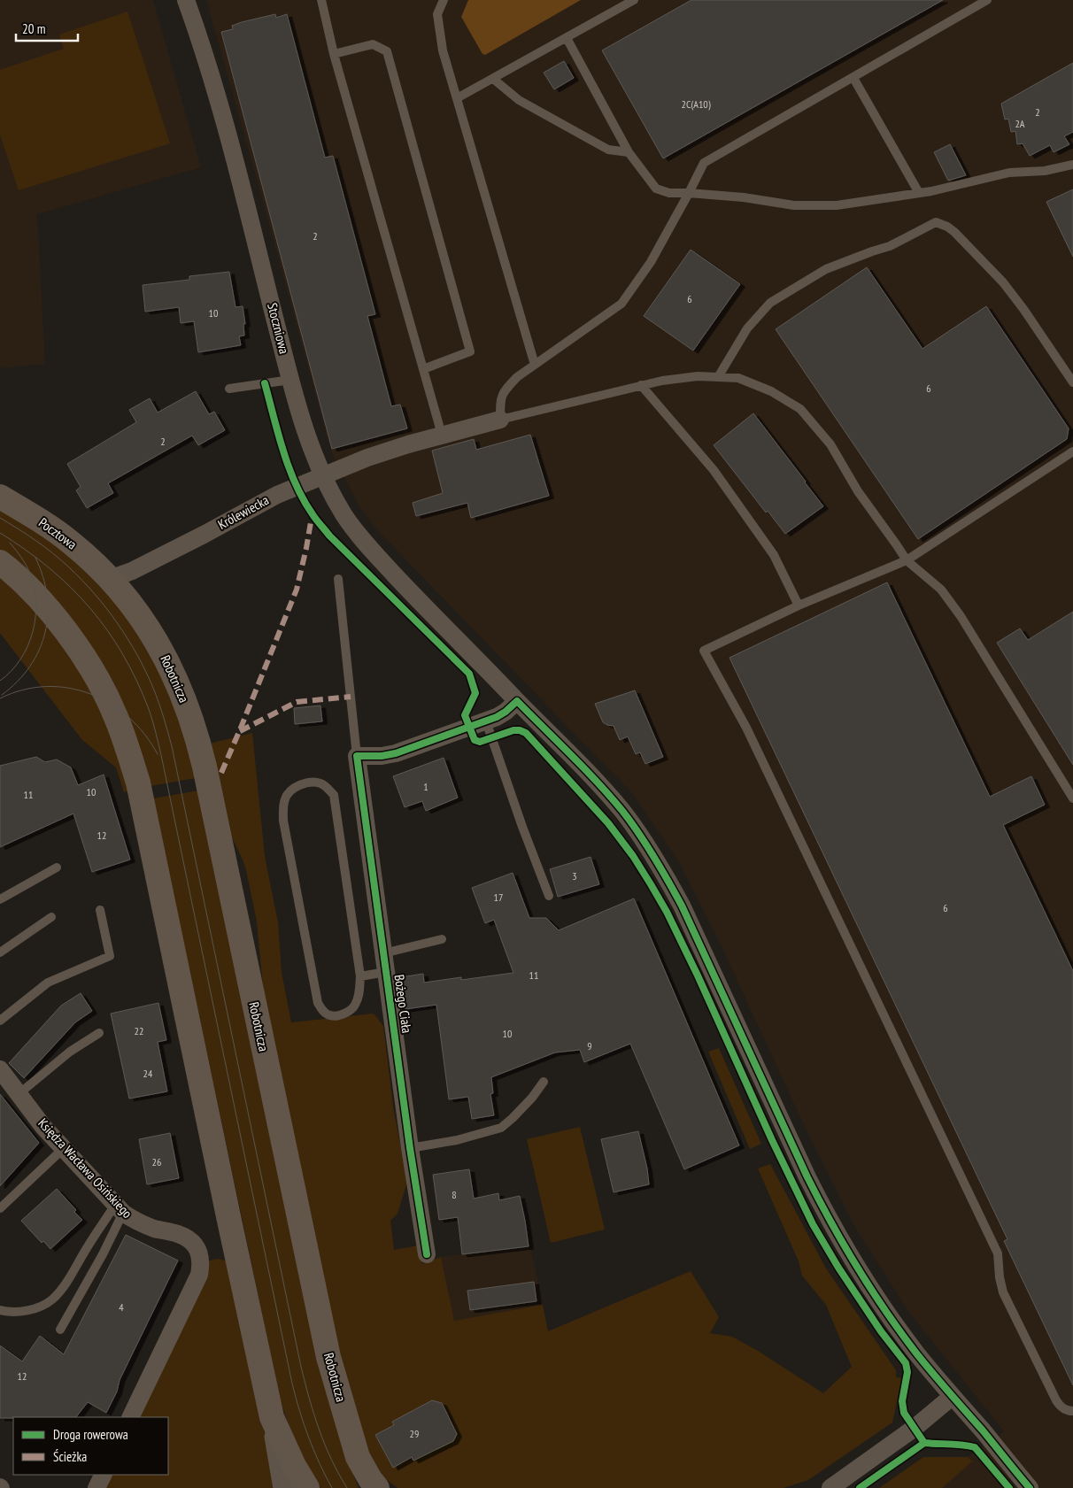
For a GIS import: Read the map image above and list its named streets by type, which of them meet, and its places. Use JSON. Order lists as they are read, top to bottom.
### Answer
{
  "streets": {
    "main road": ["Pocztowa", "Robotnicza"],
    "street": [
      "Stoczniowa",
      "Królewiecka",
      "Bożego Ciała",
      "Księdza Wacława Osińskiego"
    ]
  },
  "crossings": [
    ["Stoczniowa", "Królewiecka"],
    ["Królewiecka", "Pocztowa"],
    ["Królewiecka", "Robotnicza"],
    ["Pocztowa", "Robotnicza"]
  ],
  "house_numbers": [
    "2C(A10)",
    "2",
    "2A",
    "2",
    "6",
    "10",
    "6",
    "2",
    "1",
    "10",
    "11",
    "12",
    "3",
    "17",
    "6",
    "11",
    "22",
    "10",
    "9",
    "24",
    "26",
    "8",
    "4",
    "12",
    "29"
  ],
  "legend": ["Droga rowerowa", "Ścieżka"],
  "scale_bar": "20 m"
}
